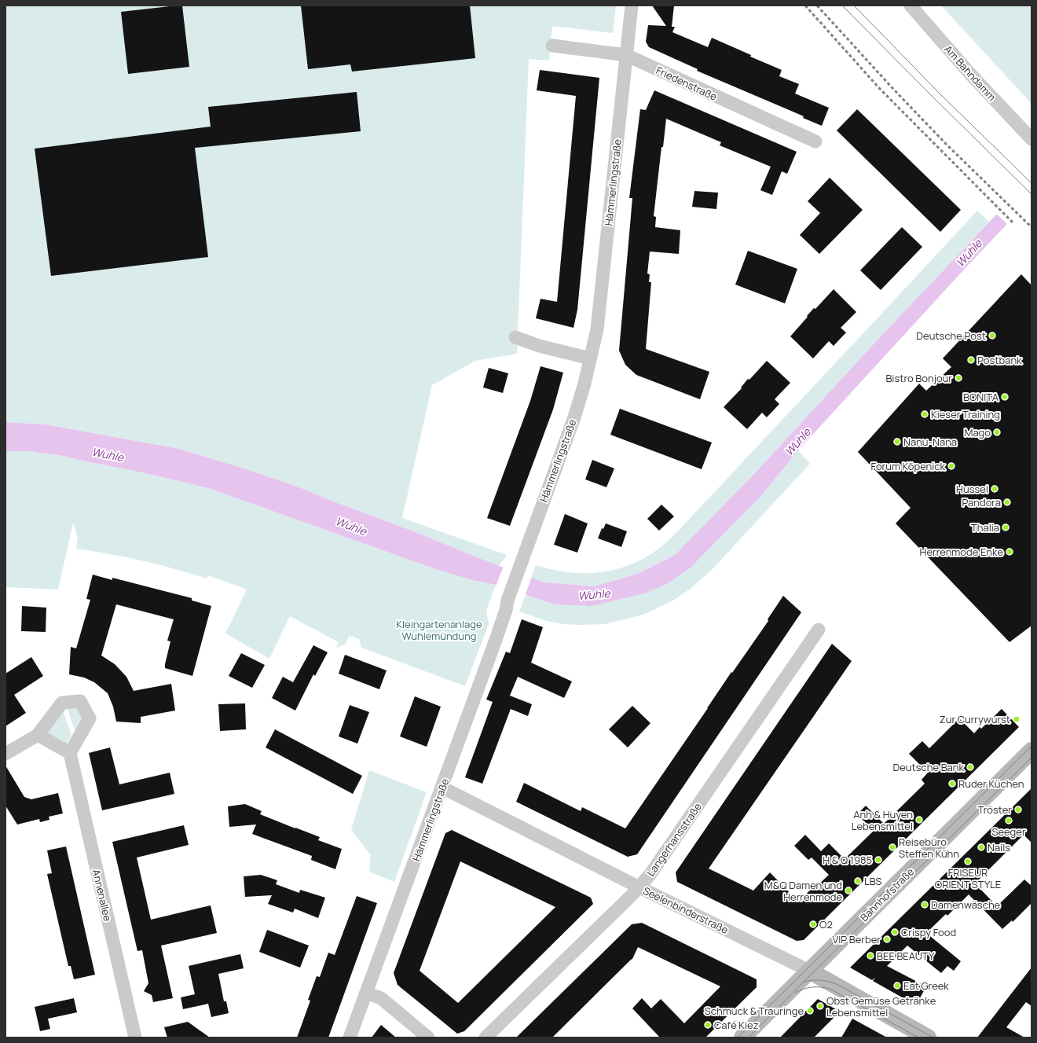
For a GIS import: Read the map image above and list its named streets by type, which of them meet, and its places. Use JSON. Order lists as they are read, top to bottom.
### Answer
{
  "streets": {
    "main road": ["Bahnhofstraße", "Seelenbinderstraße"],
    "street": [
      "Am Bahndamm",
      "Friedenstraße",
      "Hämmerlingstraße",
      "Langerhansstraße",
      "Annenallee"
    ]
  },
  "crossings": [
    ["Friedenstraße", "Hämmerlingstraße"],
    ["Hämmerlingstraße", "Seelenbinderstraße"],
    ["Langerhansstraße", "Seelenbinderstraße"],
    ["Bahnhofstraße", "Seelenbinderstraße"]
  ],
  "water": ["Wuhle"],
  "parks": ["Kleingartenanlage Wuhlemündung"],
  "places": [
    "Deutsche Post",
    "Postbank",
    "Bistro Bonjour",
    "BONITA",
    "Kieser Training",
    "Mago",
    "Nanu-Nana",
    "Forum Köpenick",
    "Hussel",
    "Pandora",
    "Thalia",
    "Herrenmode Enke",
    "Zur Currywurst",
    "Deutsche Bank",
    "Ruder Küchen",
    "Tröster",
    "Anh & Huyen Lebensmittel",
    "Seeger",
    "Reisebüro Steffen Kühn",
    "Nails",
    "H & Q 1985",
    "FRISEUR ORIENT STYLE",
    "LBS",
    "M&Q Damen und Herrenmode",
    "Damenwäsche",
    "O2",
    "Crispy Food",
    "VIP Berber",
    "BEE BEAUTY",
    "Eat Greek",
    "Obst Gemüse Getränke Lebensmittel",
    "Schmuck & Trauringe",
    "Café Kiez"
  ]
}
